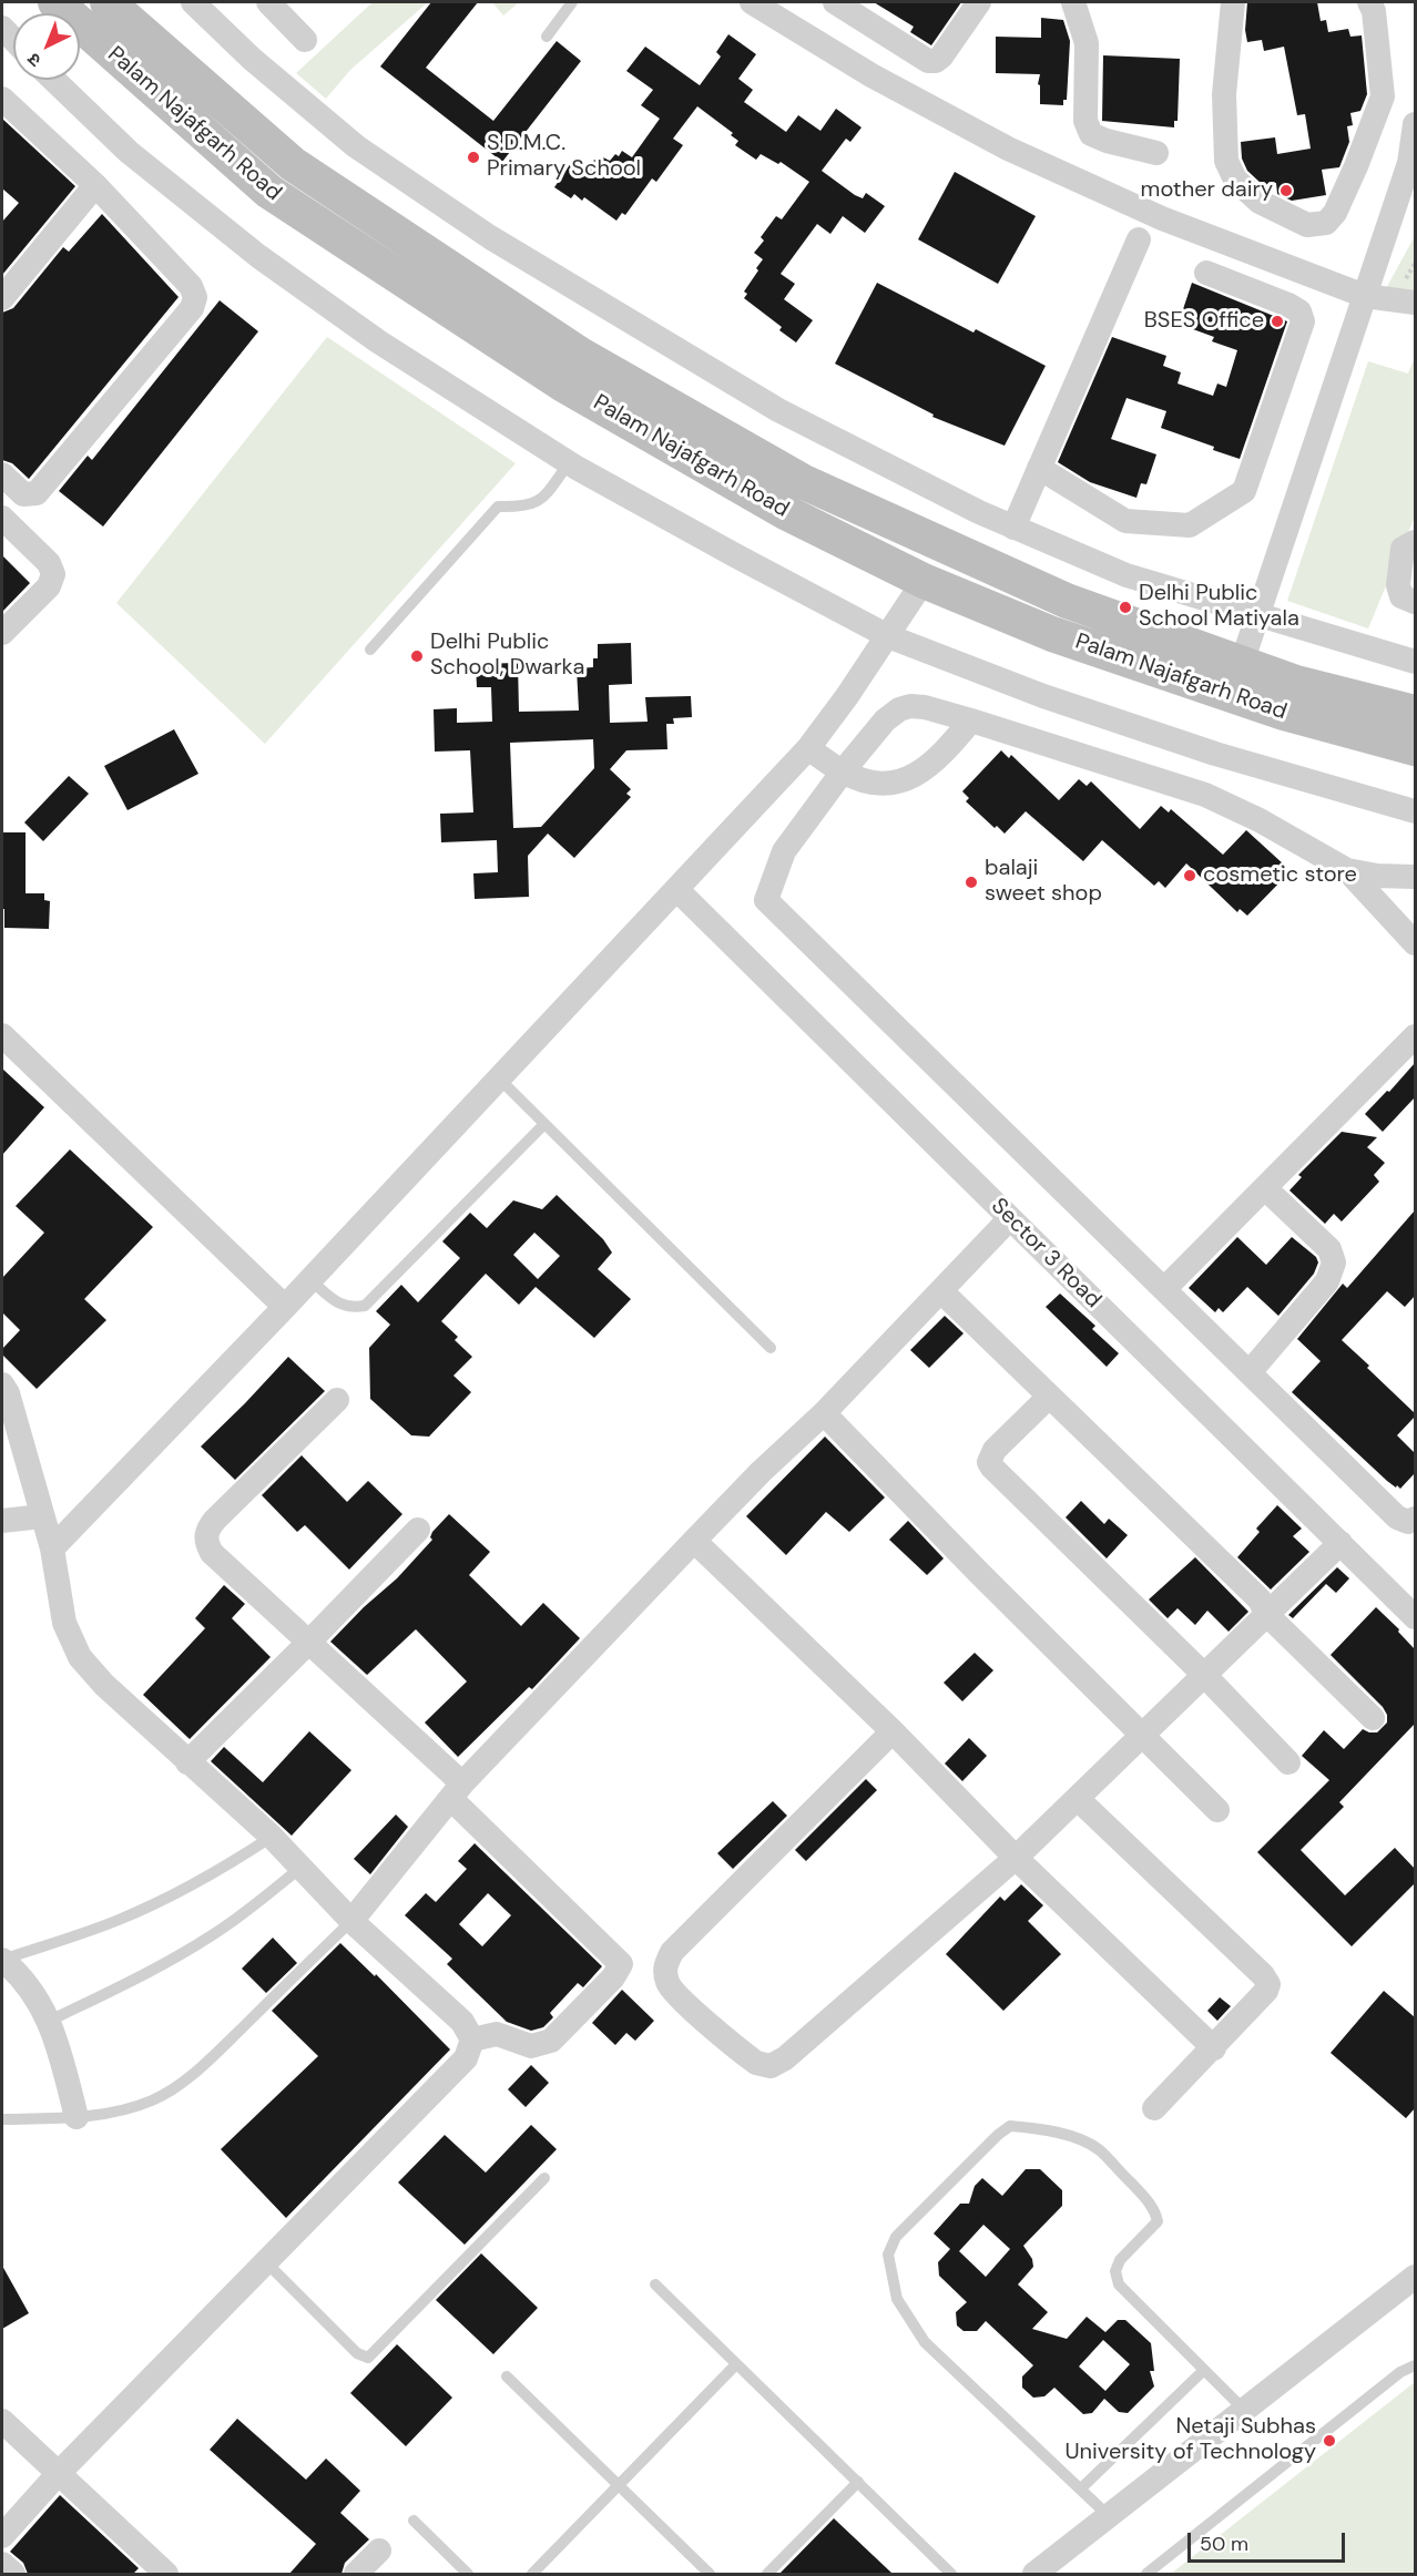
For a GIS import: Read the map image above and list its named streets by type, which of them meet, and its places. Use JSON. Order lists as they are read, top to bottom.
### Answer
{
  "streets": {
    "main road": ["Palam Najafgarh Road"],
    "street": ["Sector 3 Road"]
  },
  "places": [
    "S.D.M.C. Primary School",
    "mother dairy",
    "BSES Office",
    "Delhi Public School Matiyala",
    "Delhi Public School, Dwarka",
    "cosmetic store",
    "balaji sweet shop",
    "Netaji Subhas University of Technology"
  ],
  "scale_bar": "50 m",
  "north": "bottom left"
}
